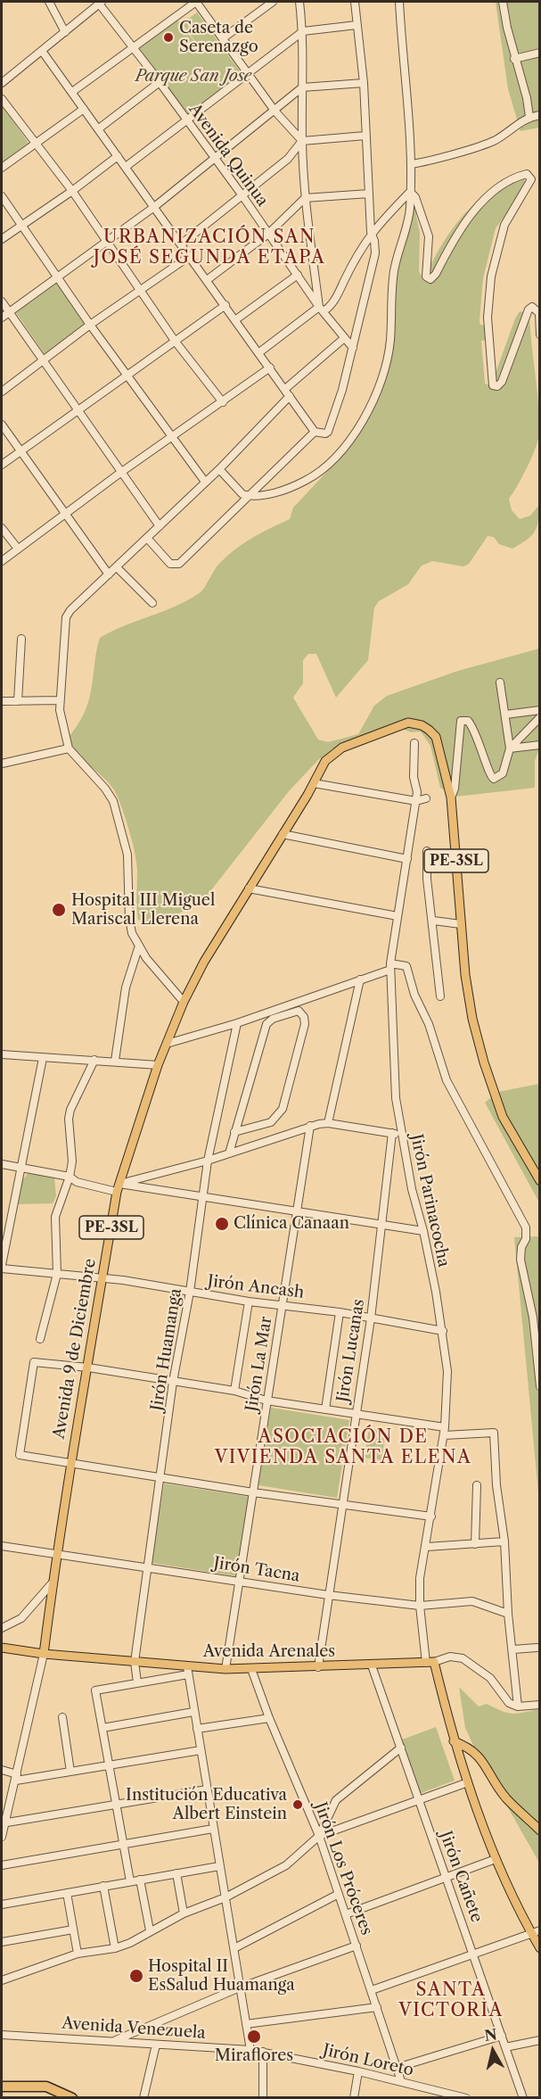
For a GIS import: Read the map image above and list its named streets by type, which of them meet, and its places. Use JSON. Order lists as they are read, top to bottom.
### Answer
{
  "streets": {
    "main road": ["PE-3SL", "Avenida 9 de Diciembre", "Avenida Arenales"],
    "street": [
      "Avenida Quinua",
      "Jirón Parinacocha",
      "Jirón Ancash",
      "Jirón Huamanga",
      "Jirón Lucanas",
      "Jirón La Mar",
      "Jirón Tacna",
      "Jirón Los Próceres",
      "Jirón Cañete",
      "Avenida Venezuela",
      "Jirón Loreto"
    ]
  },
  "crossings": [
    ["PE-3SL", "Avenida 9 de Diciembre"],
    ["Jirón Parinacocha", "Jirón Ancash"],
    ["Jirón Parinacocha", "Jirón Tacna"],
    ["Jirón Parinacocha", "Avenida Arenales"],
    ["Jirón Ancash", "Avenida 9 de Diciembre"],
    ["Jirón Ancash", "Jirón Huamanga"],
    ["Jirón Ancash", "Jirón Lucanas"],
    ["Jirón Ancash", "Jirón La Mar"],
    ["Avenida 9 de Diciembre", "Jirón Tacna"],
    ["Avenida 9 de Diciembre", "Avenida Arenales"],
    ["Jirón Huamanga", "Jirón Tacna"],
    ["Jirón Huamanga", "Avenida Arenales"],
    ["Jirón Lucanas", "Jirón Tacna"],
    ["Jirón Lucanas", "Avenida Arenales"],
    ["Jirón La Mar", "Jirón Tacna"],
    ["Jirón La Mar", "Avenida Arenales"],
    ["Avenida Arenales", "Jirón Los Próceres"],
    ["Avenida Arenales", "Jirón Cañete"],
    ["Jirón Los Próceres", "Jirón Loreto"],
    ["Avenida Venezuela", "Jirón Loreto"]
  ],
  "districts": ["URBANIZACIÓN SAN JOSÉ SEGUNDA ETAPA", "ASOCIACIÓN DE VIVIENDA SANTA ELENA", "SANTA VICTORIA"],
  "parks": ["Parque San Jose"],
  "places": [
    "Caseta de Serenazgo",
    "Hospital III Miguel Mariscal Llerena",
    "Clínica Canaan",
    "Institución Educativa Albert Einstein",
    "Hospital II EsSalud Huamanga",
    "Miraflores"
  ],
  "north": "top"
}
